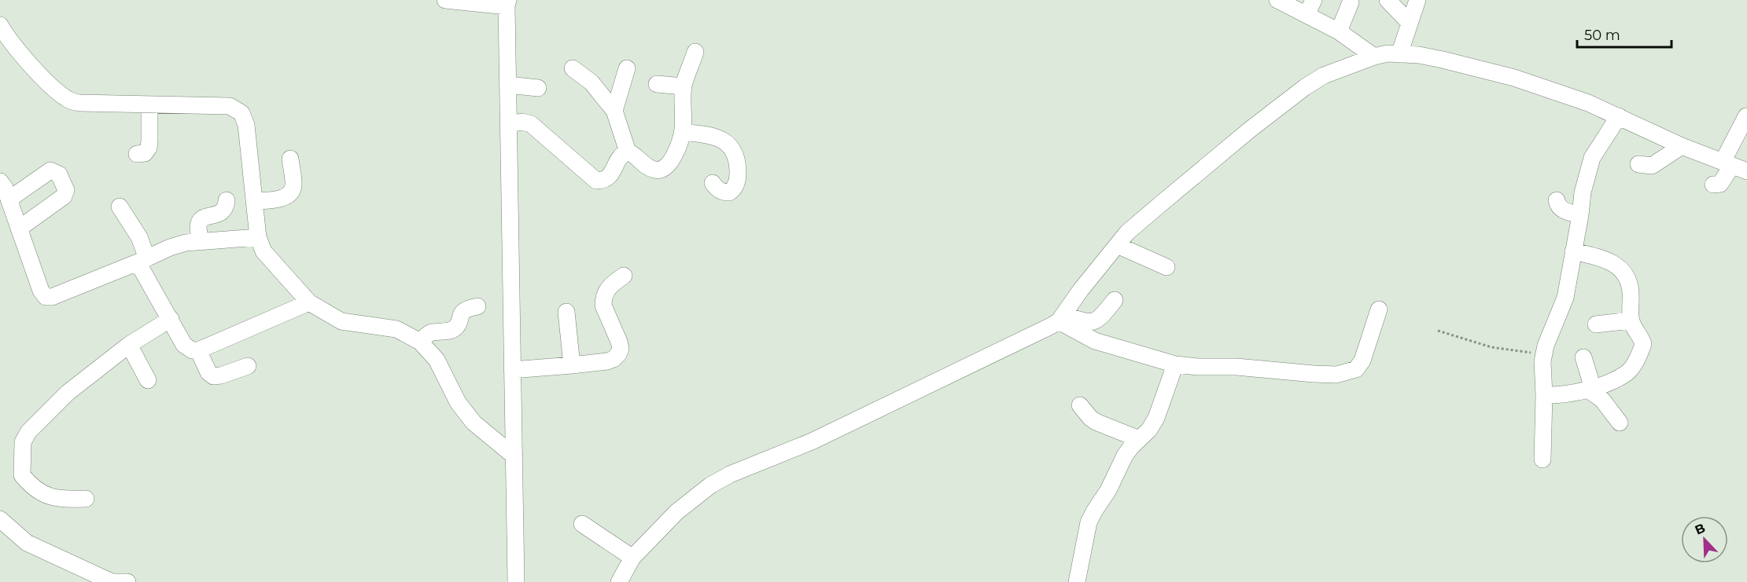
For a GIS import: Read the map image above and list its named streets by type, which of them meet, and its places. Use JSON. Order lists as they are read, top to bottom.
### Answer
{
  "scale_bar": "50 m",
  "north": "top left"
}
